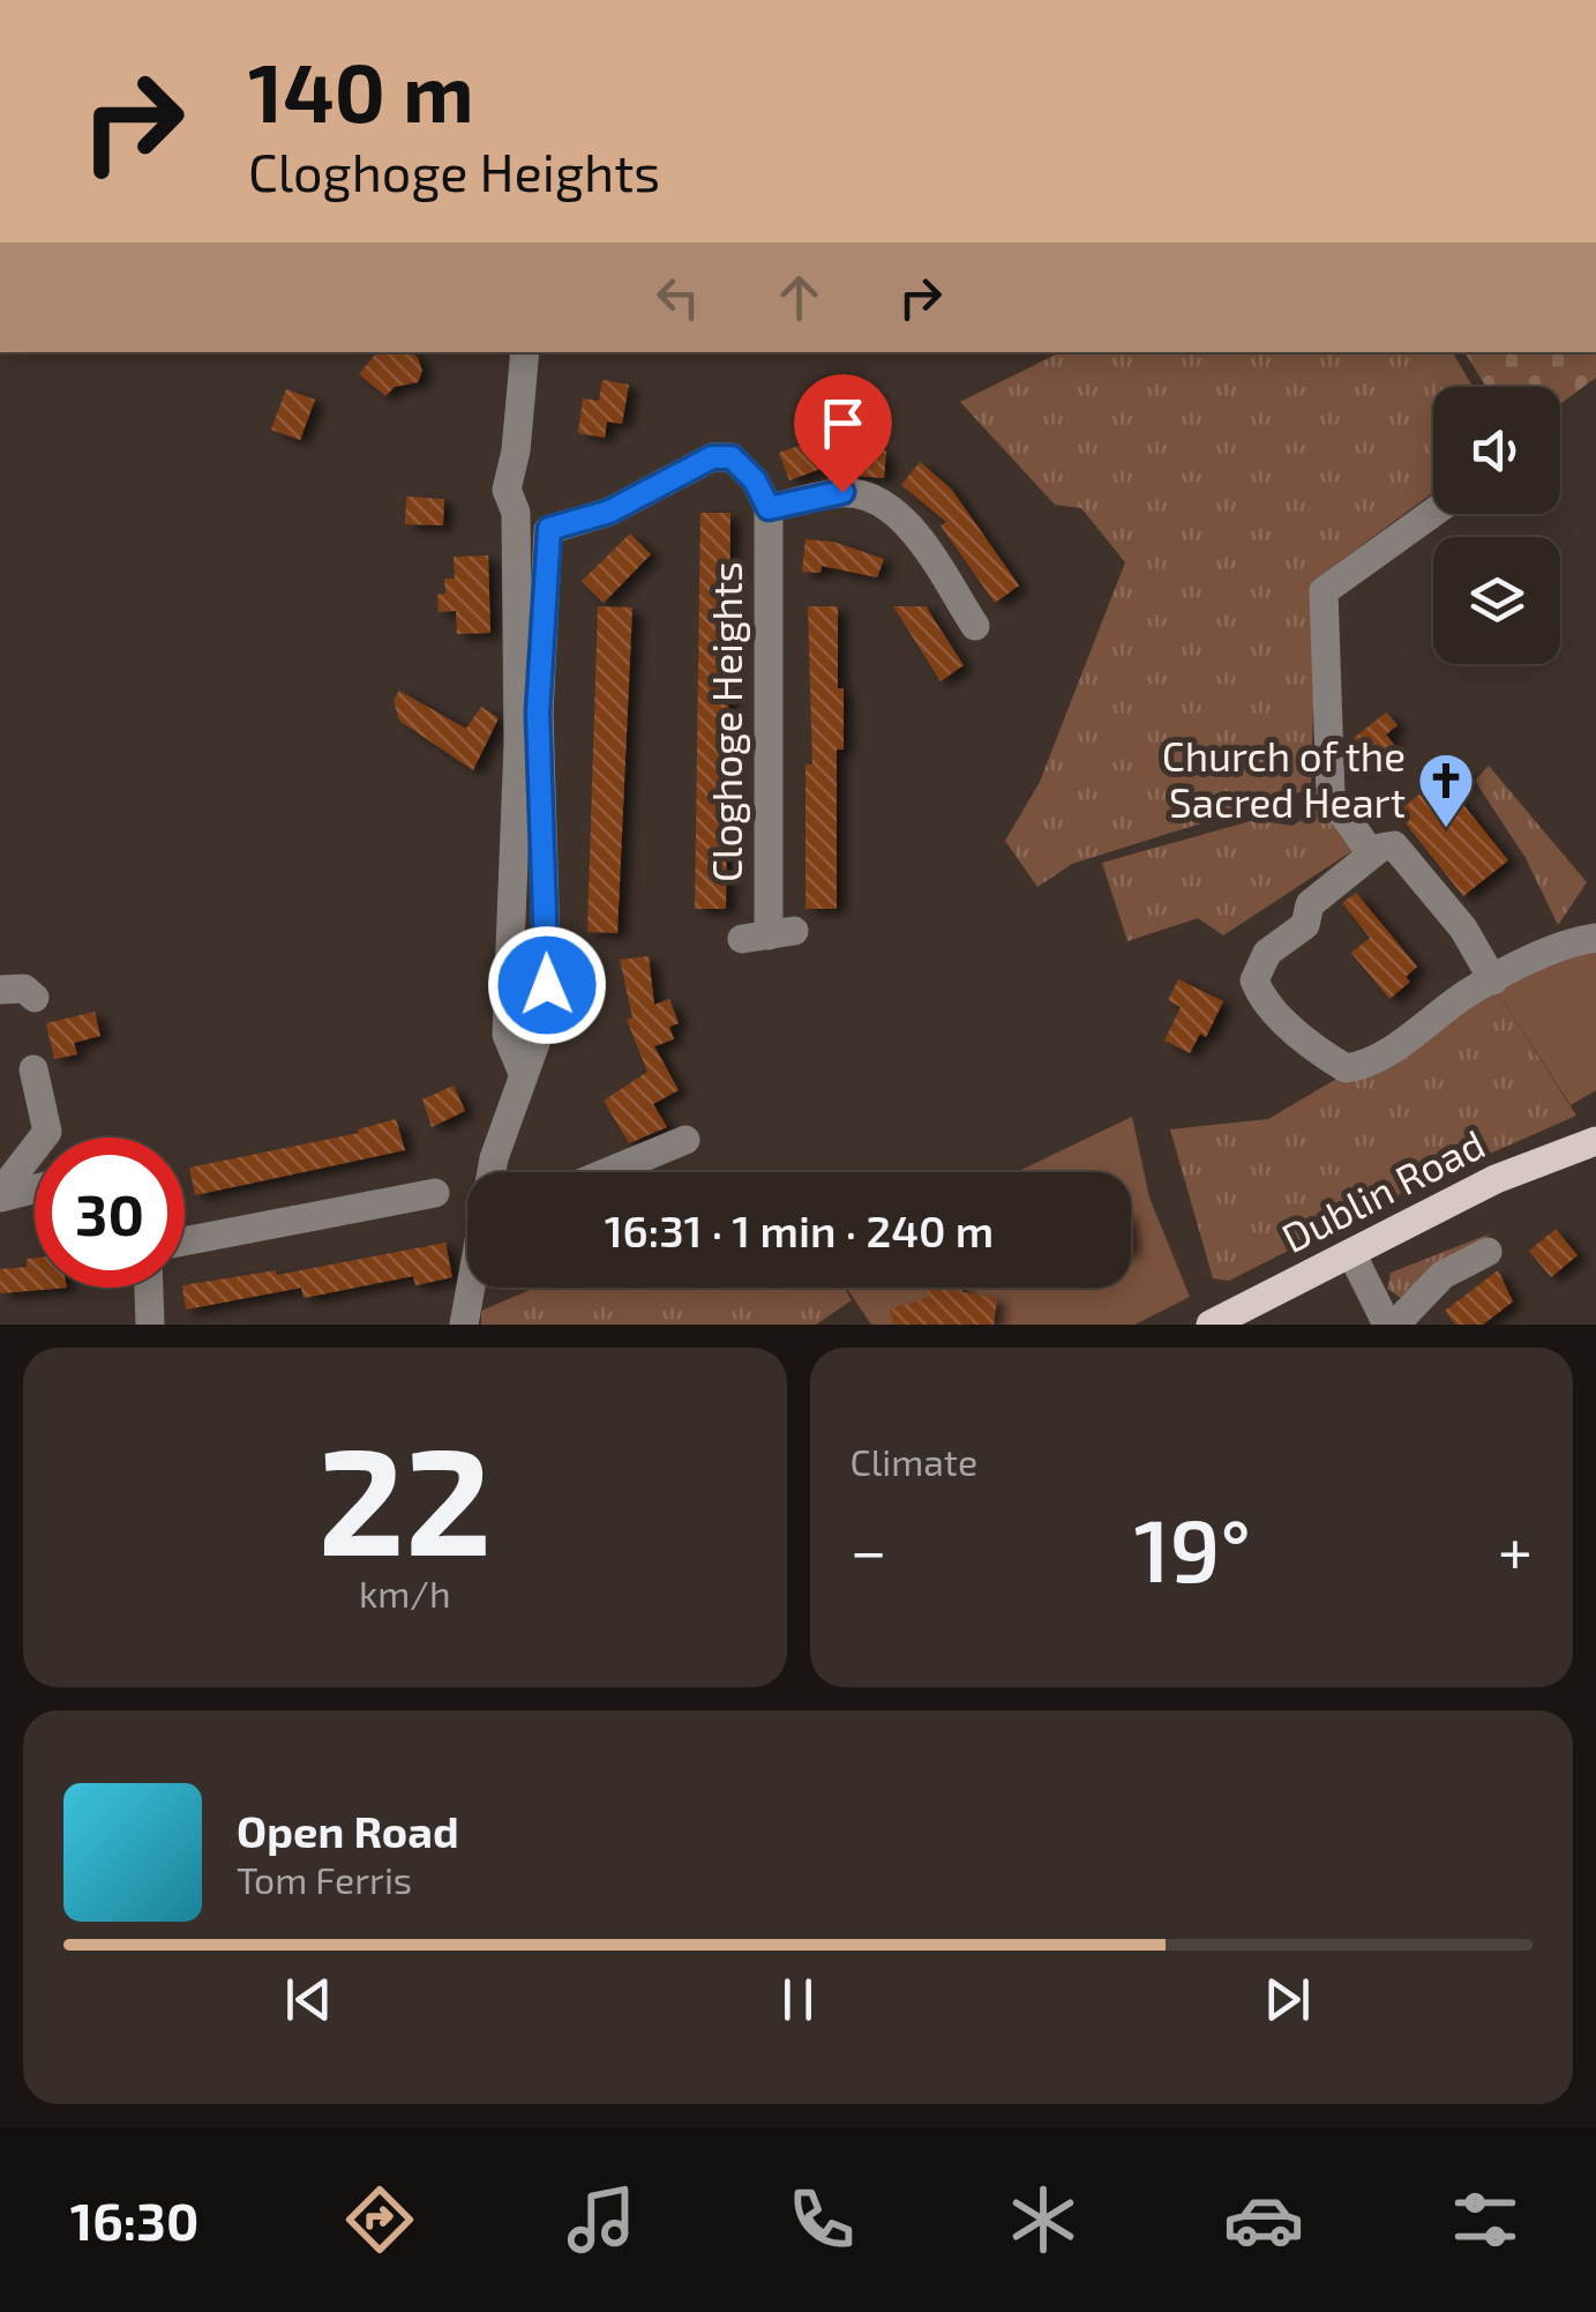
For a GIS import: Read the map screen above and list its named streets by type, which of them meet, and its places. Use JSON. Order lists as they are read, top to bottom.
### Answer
{
  "streets": {
    "main road": ["Dublin Road"],
    "street": ["Cloghoge Heights"]
  },
  "places": {
    "church": ["Church of the Sacred Heart"]
  },
  "page": {
    "turn": ["140 m", "Cloghoge Heights"],
    "limit": "30",
    "trip": "16:31 · 1 min · 240 m",
    "tile": [
      ["22", "km/h"],
      "Climate"
    ],
    "heat": ["−", "19°", "+"],
    "song": ["Open Road", "Tom Ferris"],
    "tabs": "16:30"
  }
}
